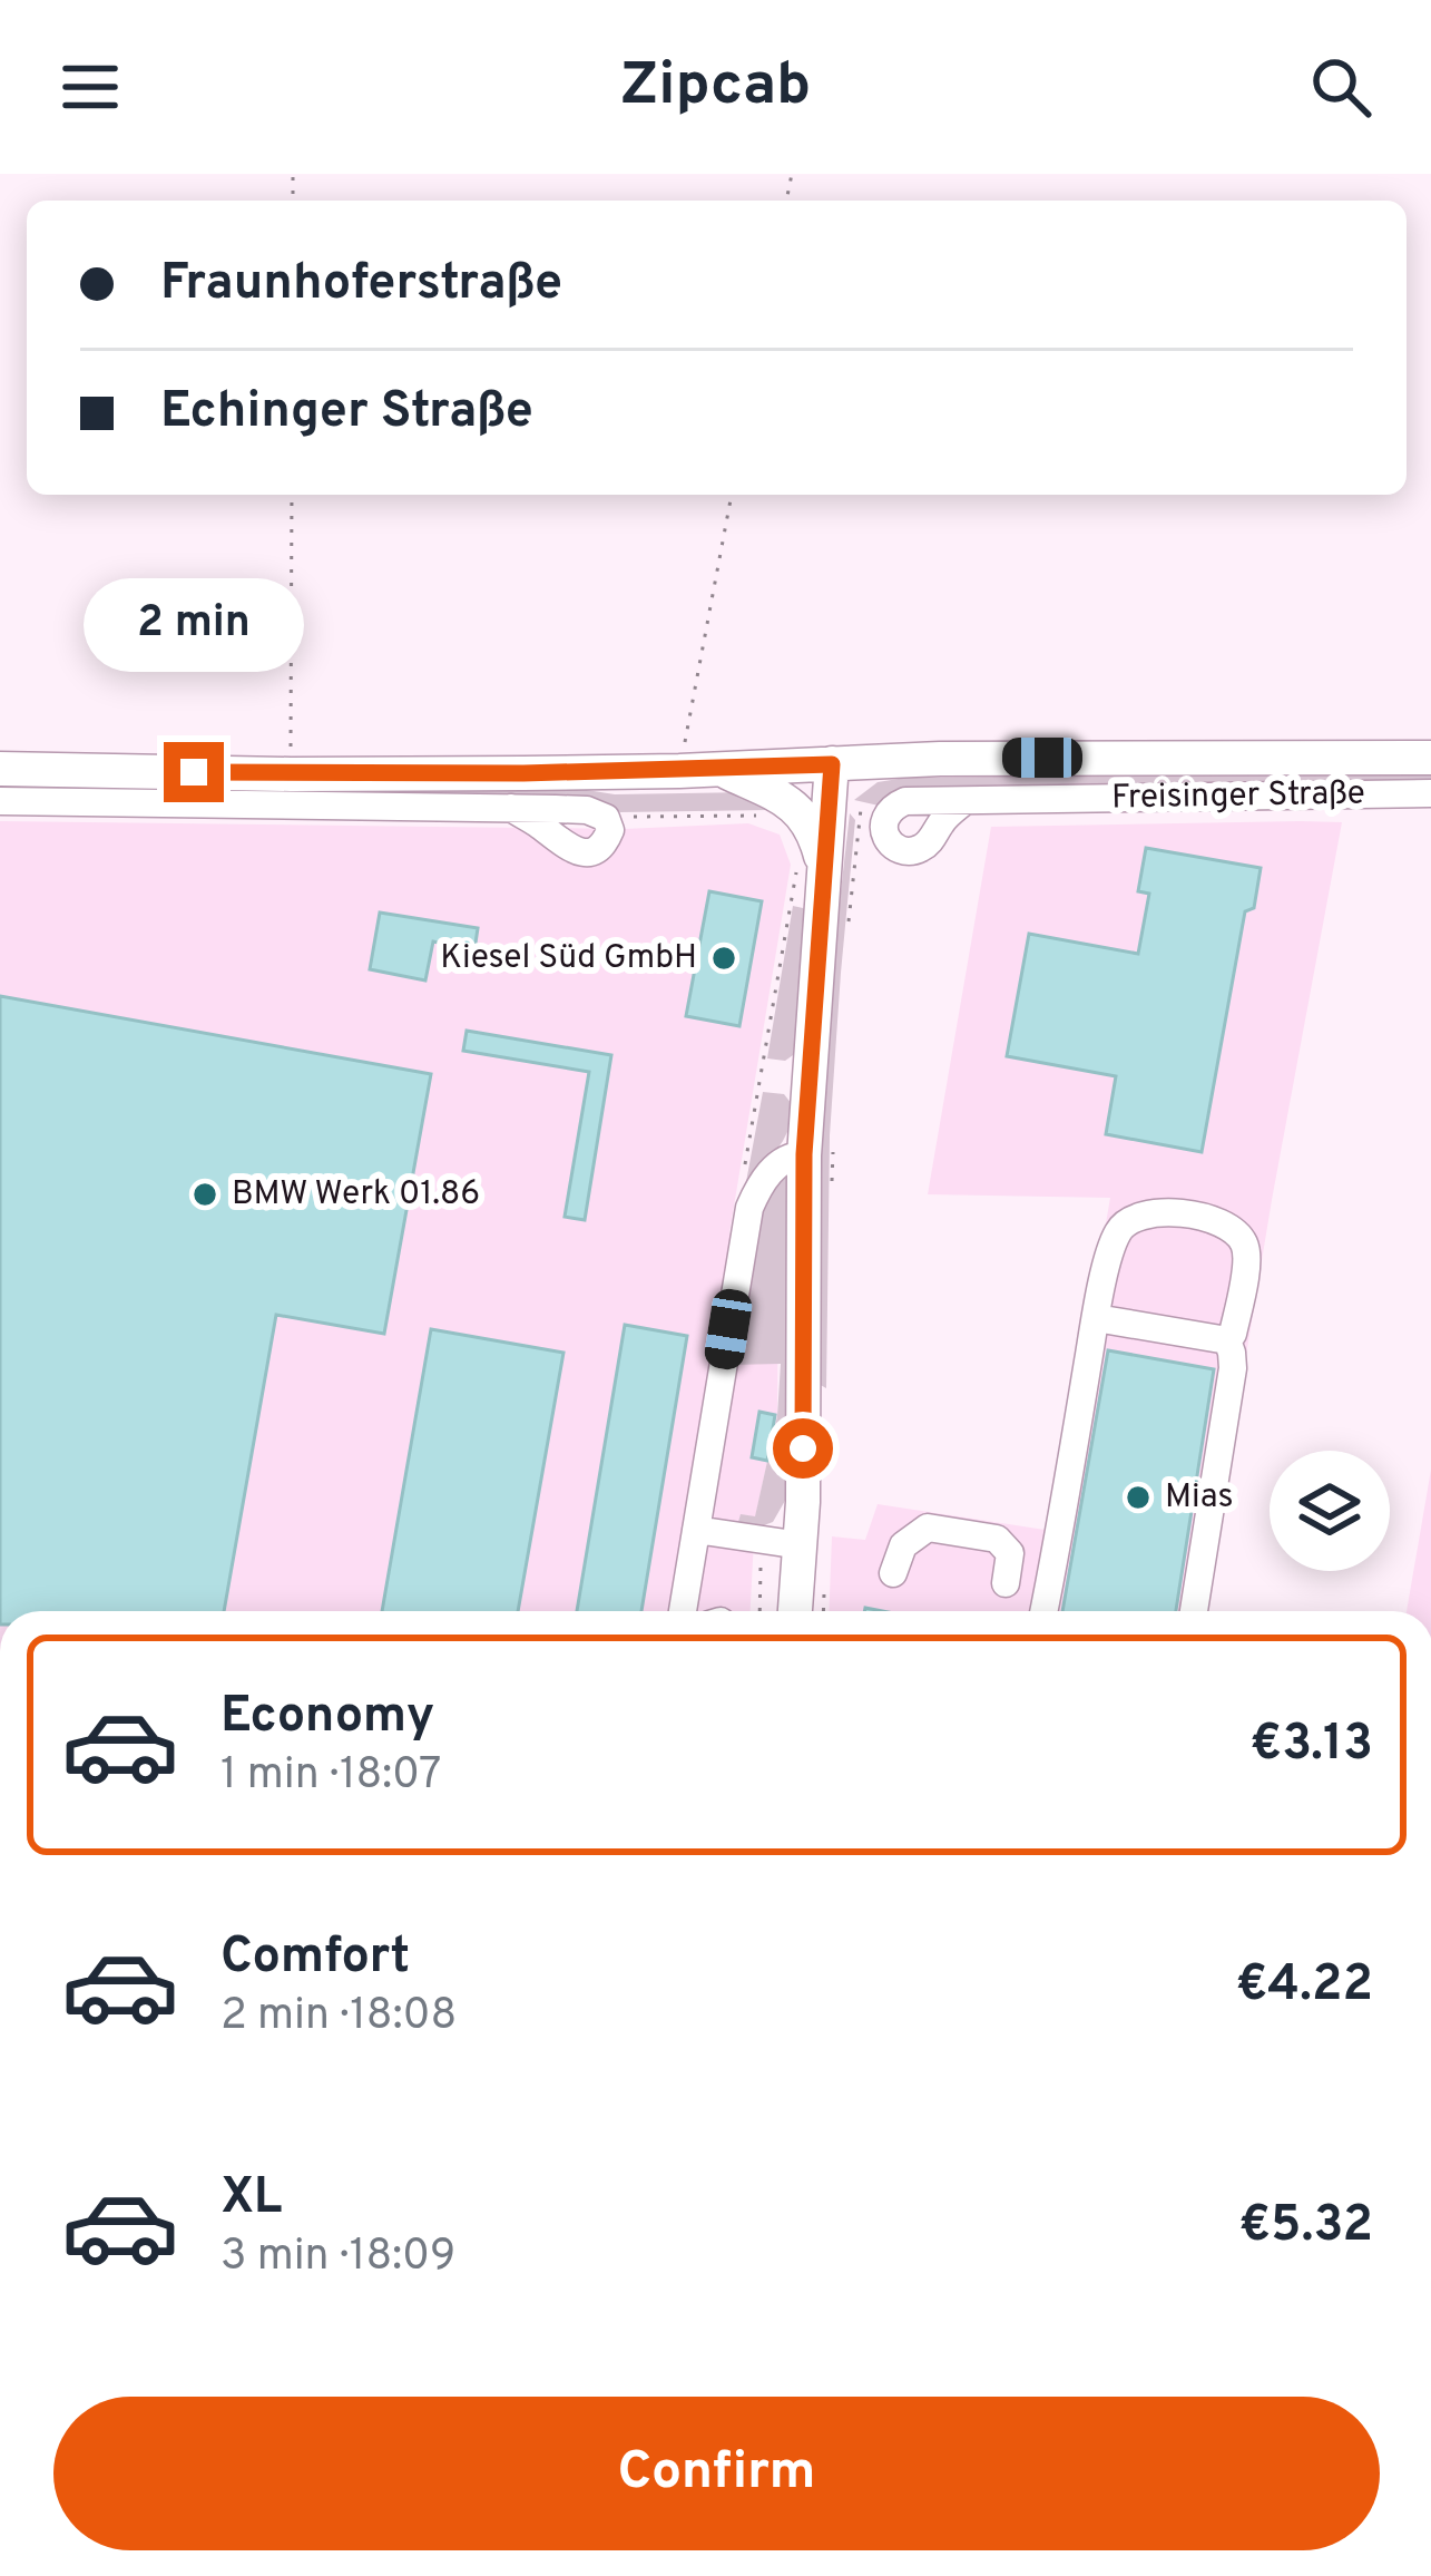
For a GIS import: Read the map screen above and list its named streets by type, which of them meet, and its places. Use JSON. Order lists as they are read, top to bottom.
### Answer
{
  "streets": {
    "street": ["Freisinger Straße"]
  },
  "places": ["Kiesel Süd GmbH", "BMW Werk 01.86", "Mias"],
  "page": {
    "header": "Zipcab",
    "banner": ["Fraunhoferstraße", "Echinger Straße"],
    "bubble": "2 min",
    "list": [
      {
        "name": "Economy",
        "note": "1 min · 18:07",
        "value": "€3.13"
      },
      {
        "name": "Comfort",
        "note": "2 min · 18:08",
        "value": "€4.22"
      },
      {
        "name": "XL",
        "note": "3 min · 18:09",
        "value": "€5.32"
      }
    ],
    "buttons": "Confirm"
  }
}
